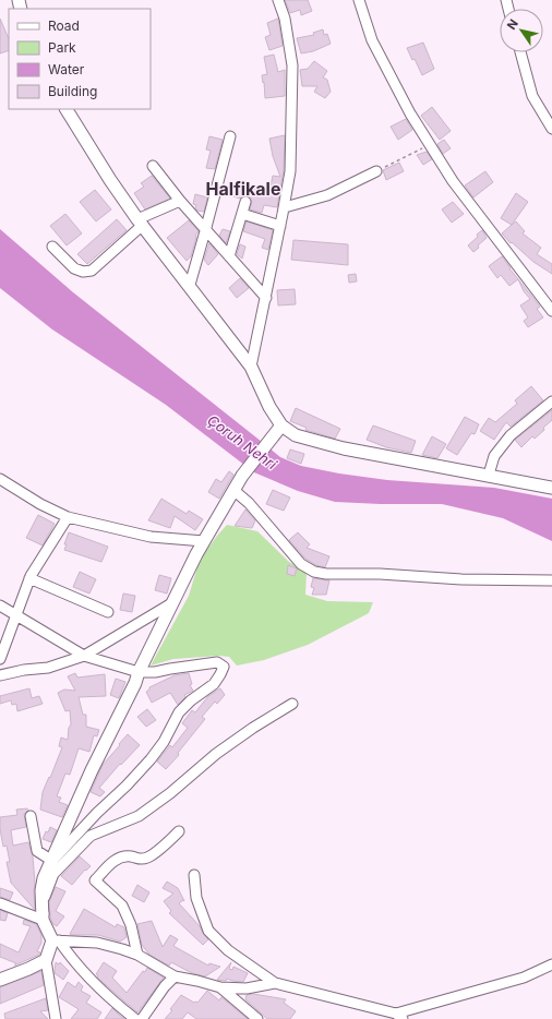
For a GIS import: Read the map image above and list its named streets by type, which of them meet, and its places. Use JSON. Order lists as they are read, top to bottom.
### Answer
{
  "districts": ["Halfikale"],
  "water": ["Çoruh Nehri"],
  "legend": [
    "Road",
    "Park",
    "Water",
    "Building"
  ],
  "north": "top left"
}
